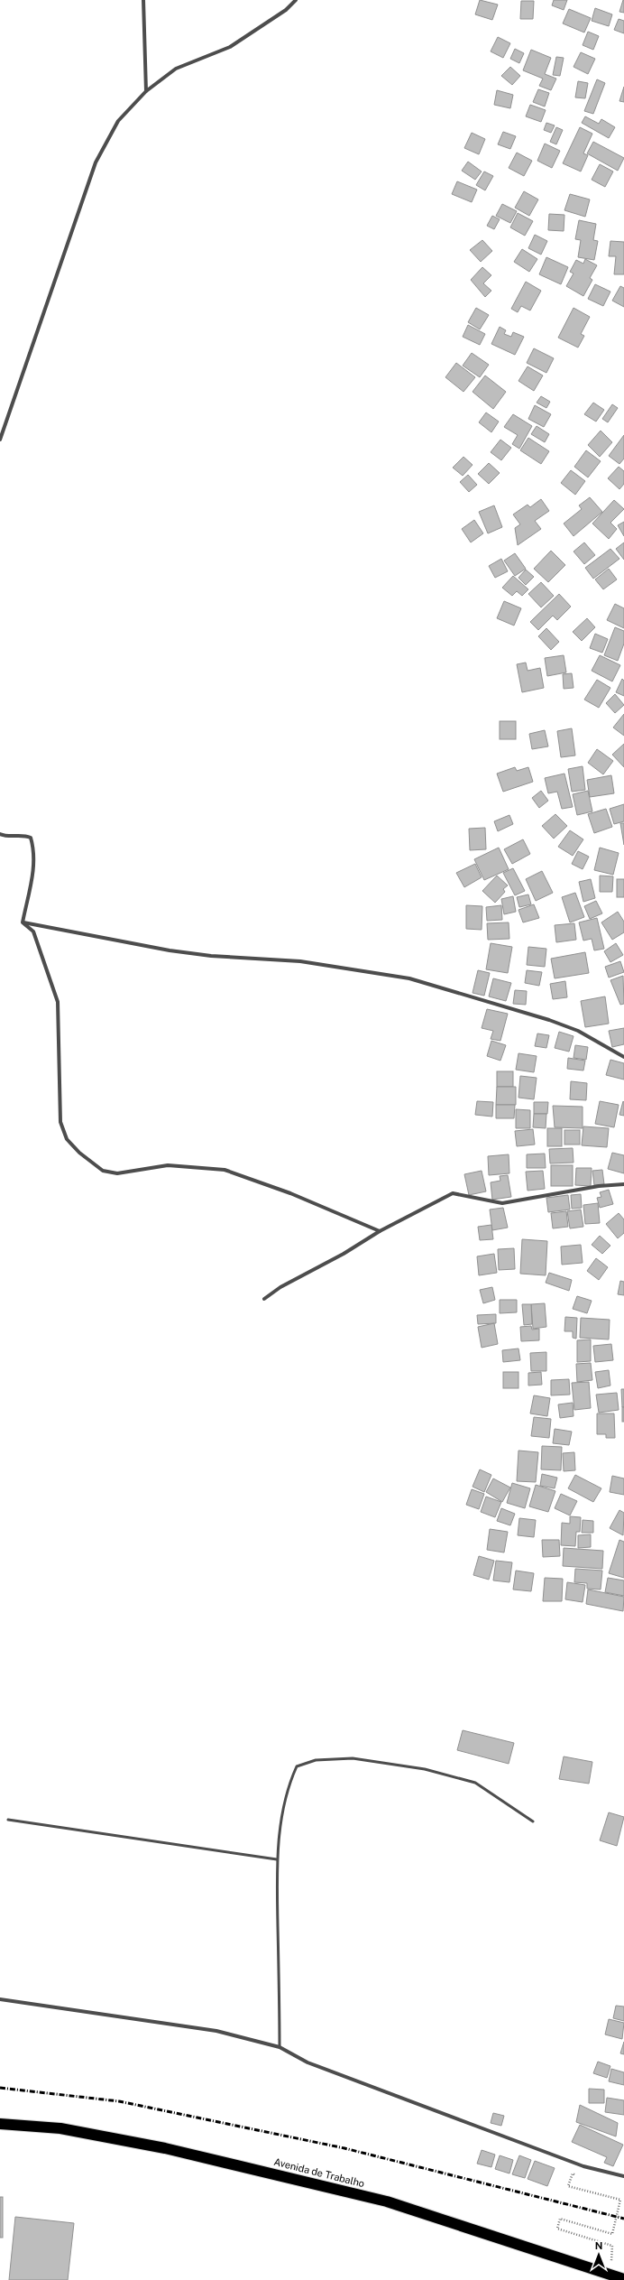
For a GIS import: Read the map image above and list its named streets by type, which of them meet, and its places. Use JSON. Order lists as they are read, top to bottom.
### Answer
{
  "streets": {
    "highway": ["Avenida de Trabalho"]
  },
  "north": "top"
}
